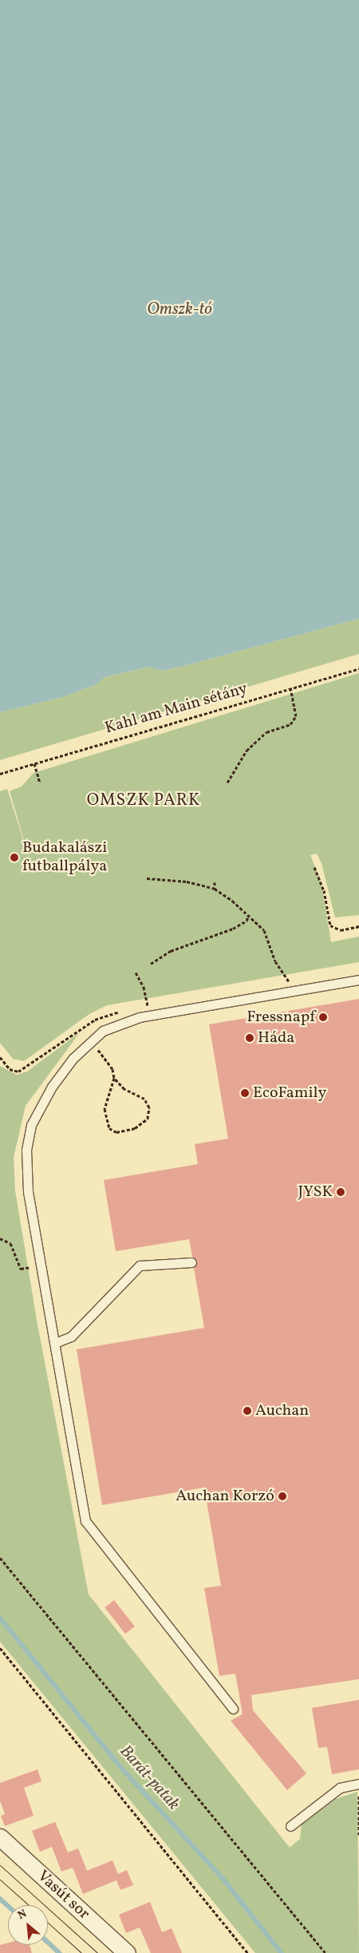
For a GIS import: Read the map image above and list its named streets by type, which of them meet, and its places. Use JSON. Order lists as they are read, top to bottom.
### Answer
{
  "streets": {
    "street": ["Vasút sor"],
    "path": ["Kahl am Main sétány"]
  },
  "districts": ["OMSZK PARK"],
  "water": ["Omszk-tó", "Barát-patak"],
  "places": [
    "Budakalászi futballpálya",
    "Fressnapf",
    "Háda",
    "EcoFamily",
    "JYSK",
    "Auchan",
    "Auchan Korzó"
  ],
  "north": "top left"
}
